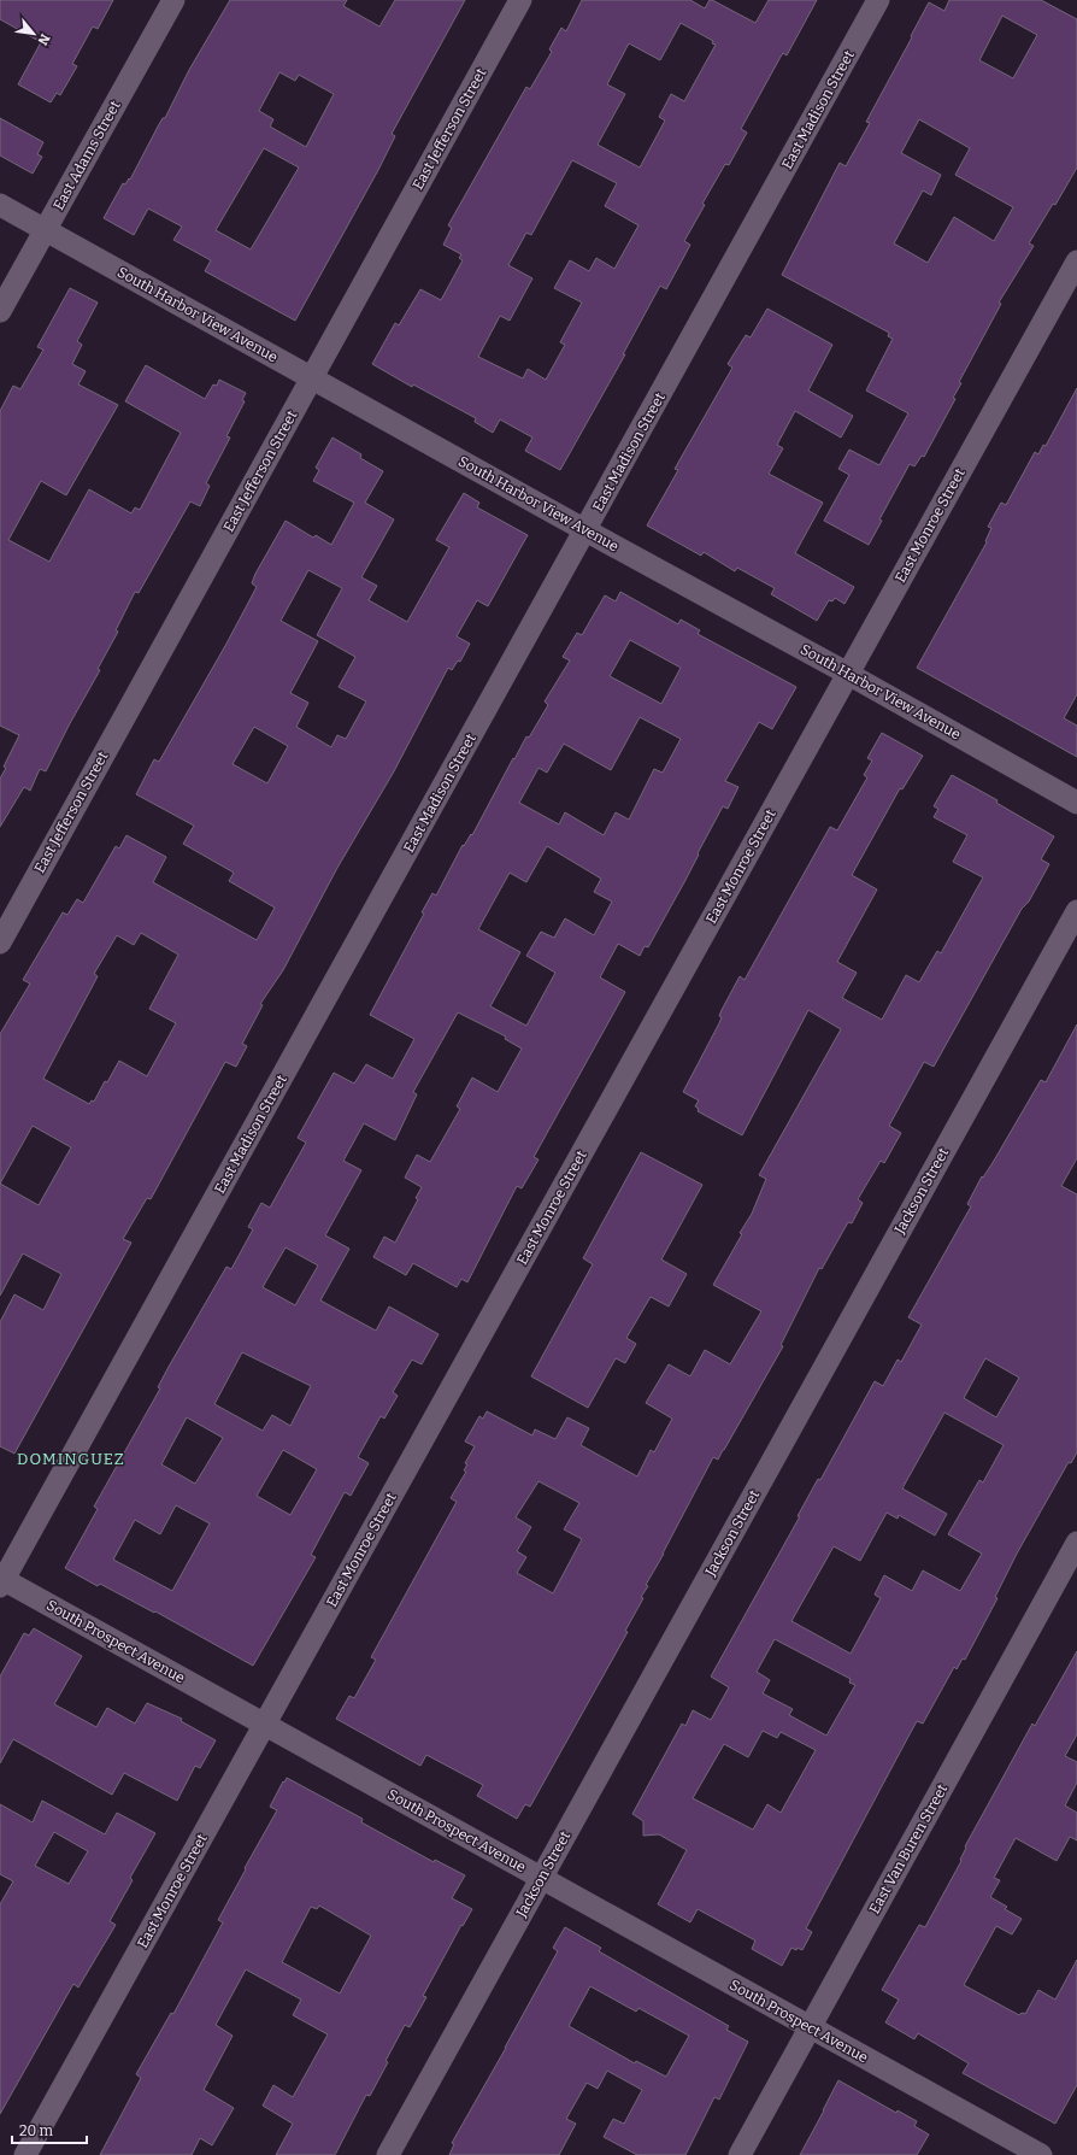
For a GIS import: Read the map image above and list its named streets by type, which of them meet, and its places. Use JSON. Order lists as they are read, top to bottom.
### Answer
{
  "streets": {
    "street": [
      "East Madison Street",
      "East Jefferson Street",
      "East Adams Street",
      "South Harbor View Avenue",
      "East Monroe Street",
      "Jackson Street",
      "South Prospect Avenue",
      "East Van Buren Street"
    ]
  },
  "crossings": [
    ["East Madison Street", "South Harbor View Avenue"],
    ["East Madison Street", "South Prospect Avenue"],
    ["East Jefferson Street", "South Harbor View Avenue"],
    ["East Adams Street", "South Harbor View Avenue"],
    ["South Harbor View Avenue", "East Monroe Street"],
    ["East Monroe Street", "South Prospect Avenue"],
    ["Jackson Street", "South Prospect Avenue"],
    ["South Prospect Avenue", "East Van Buren Street"]
  ],
  "districts": ["DOMINGUEZ"],
  "scale_bar": "20 m",
  "north": "bottom right"
}
